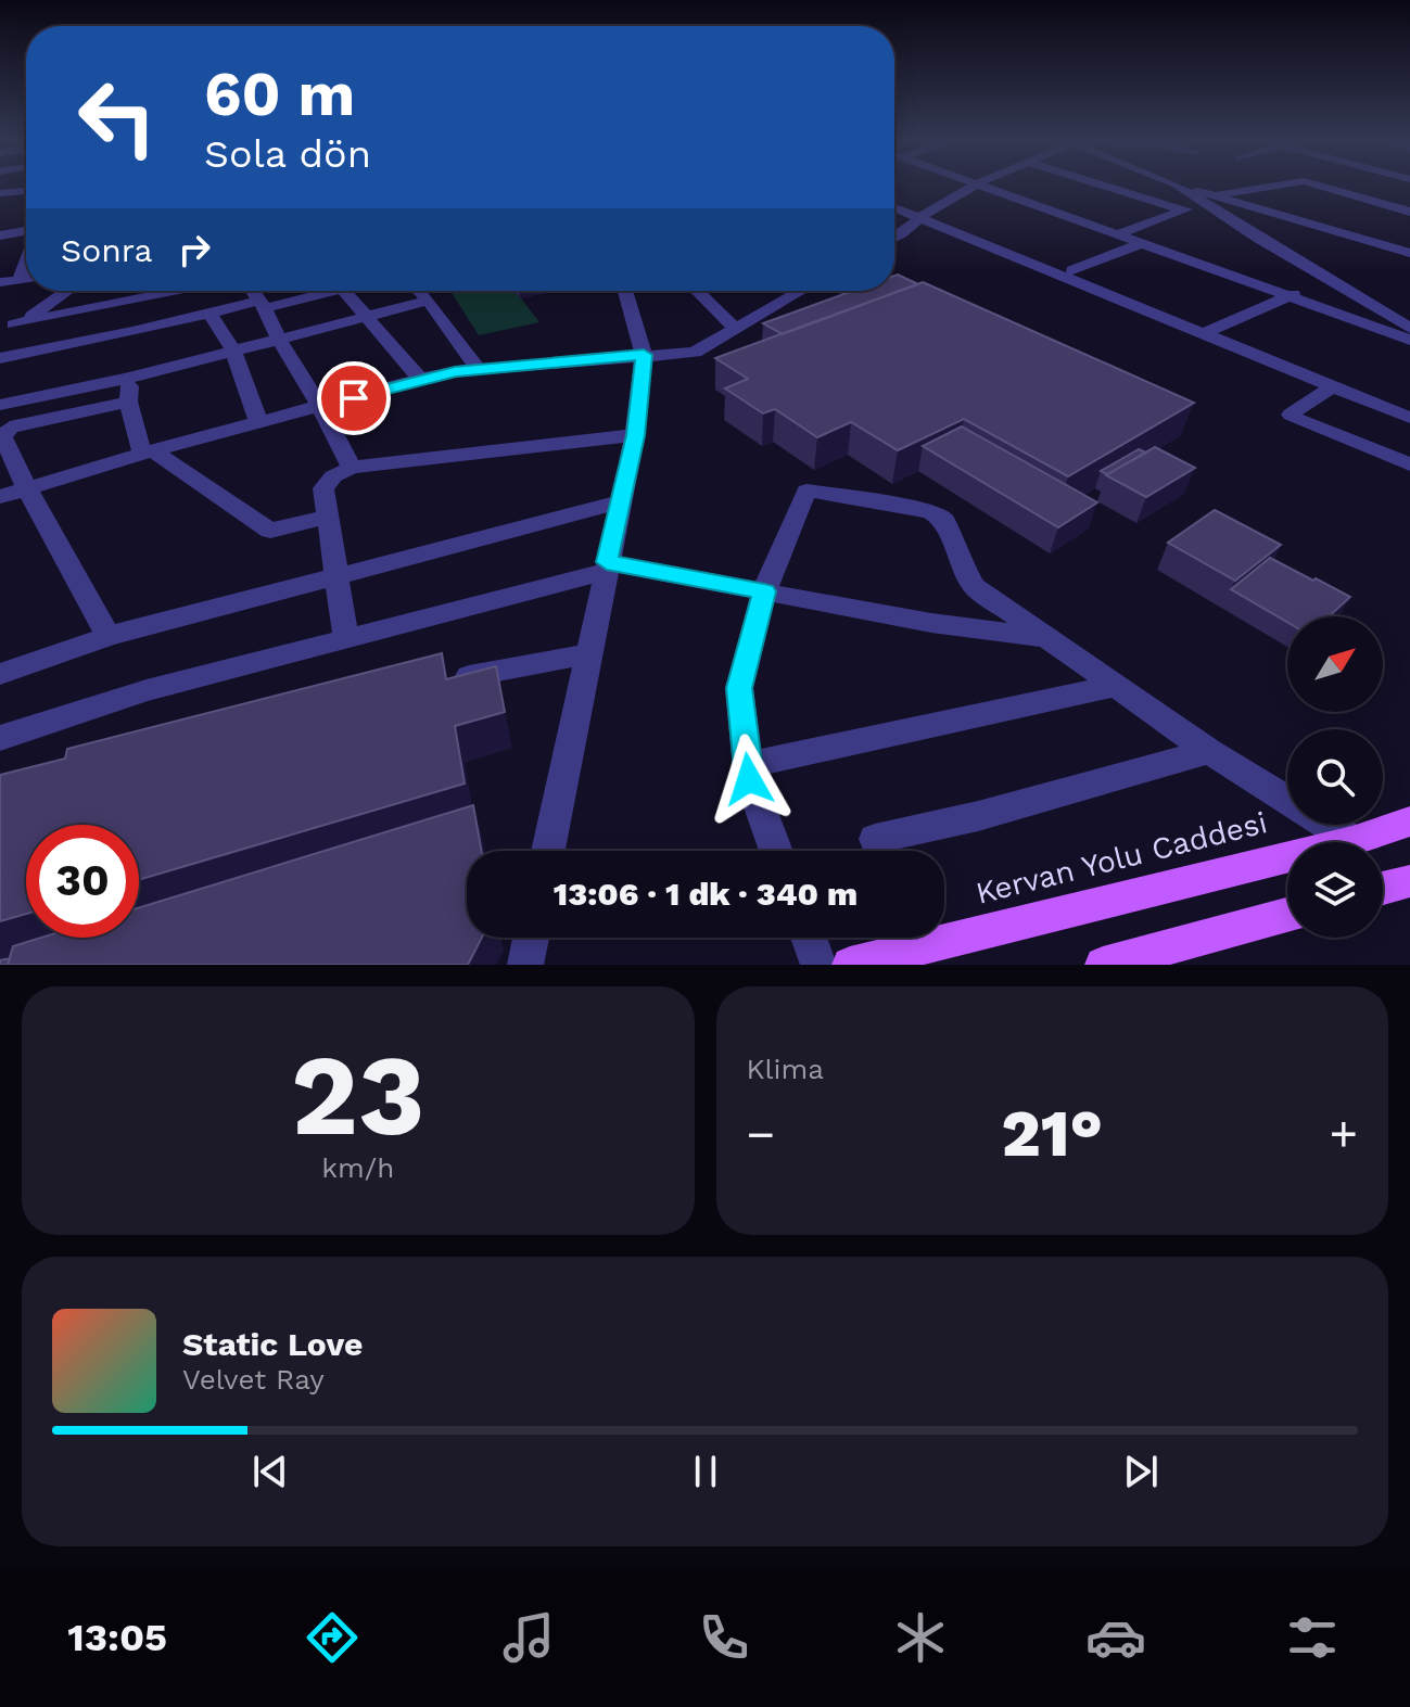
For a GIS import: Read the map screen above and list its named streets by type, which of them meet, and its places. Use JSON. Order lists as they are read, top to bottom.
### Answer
{
  "streets": {
    "main road": ["Kervan Yolu Caddesi"]
  },
  "north": "top right",
  "page": {
    "turn": ["60 m", "Sola dön"],
    "then": "Sonra",
    "limit": "30",
    "trip": "13:06 · 1 dk · 340 m",
    "tile": [
      ["23", "km/h"],
      "Klima"
    ],
    "heat": ["−", "21°", "+"],
    "song": ["Static Love", "Velvet Ray"],
    "tabs": "13:05"
  }
}
